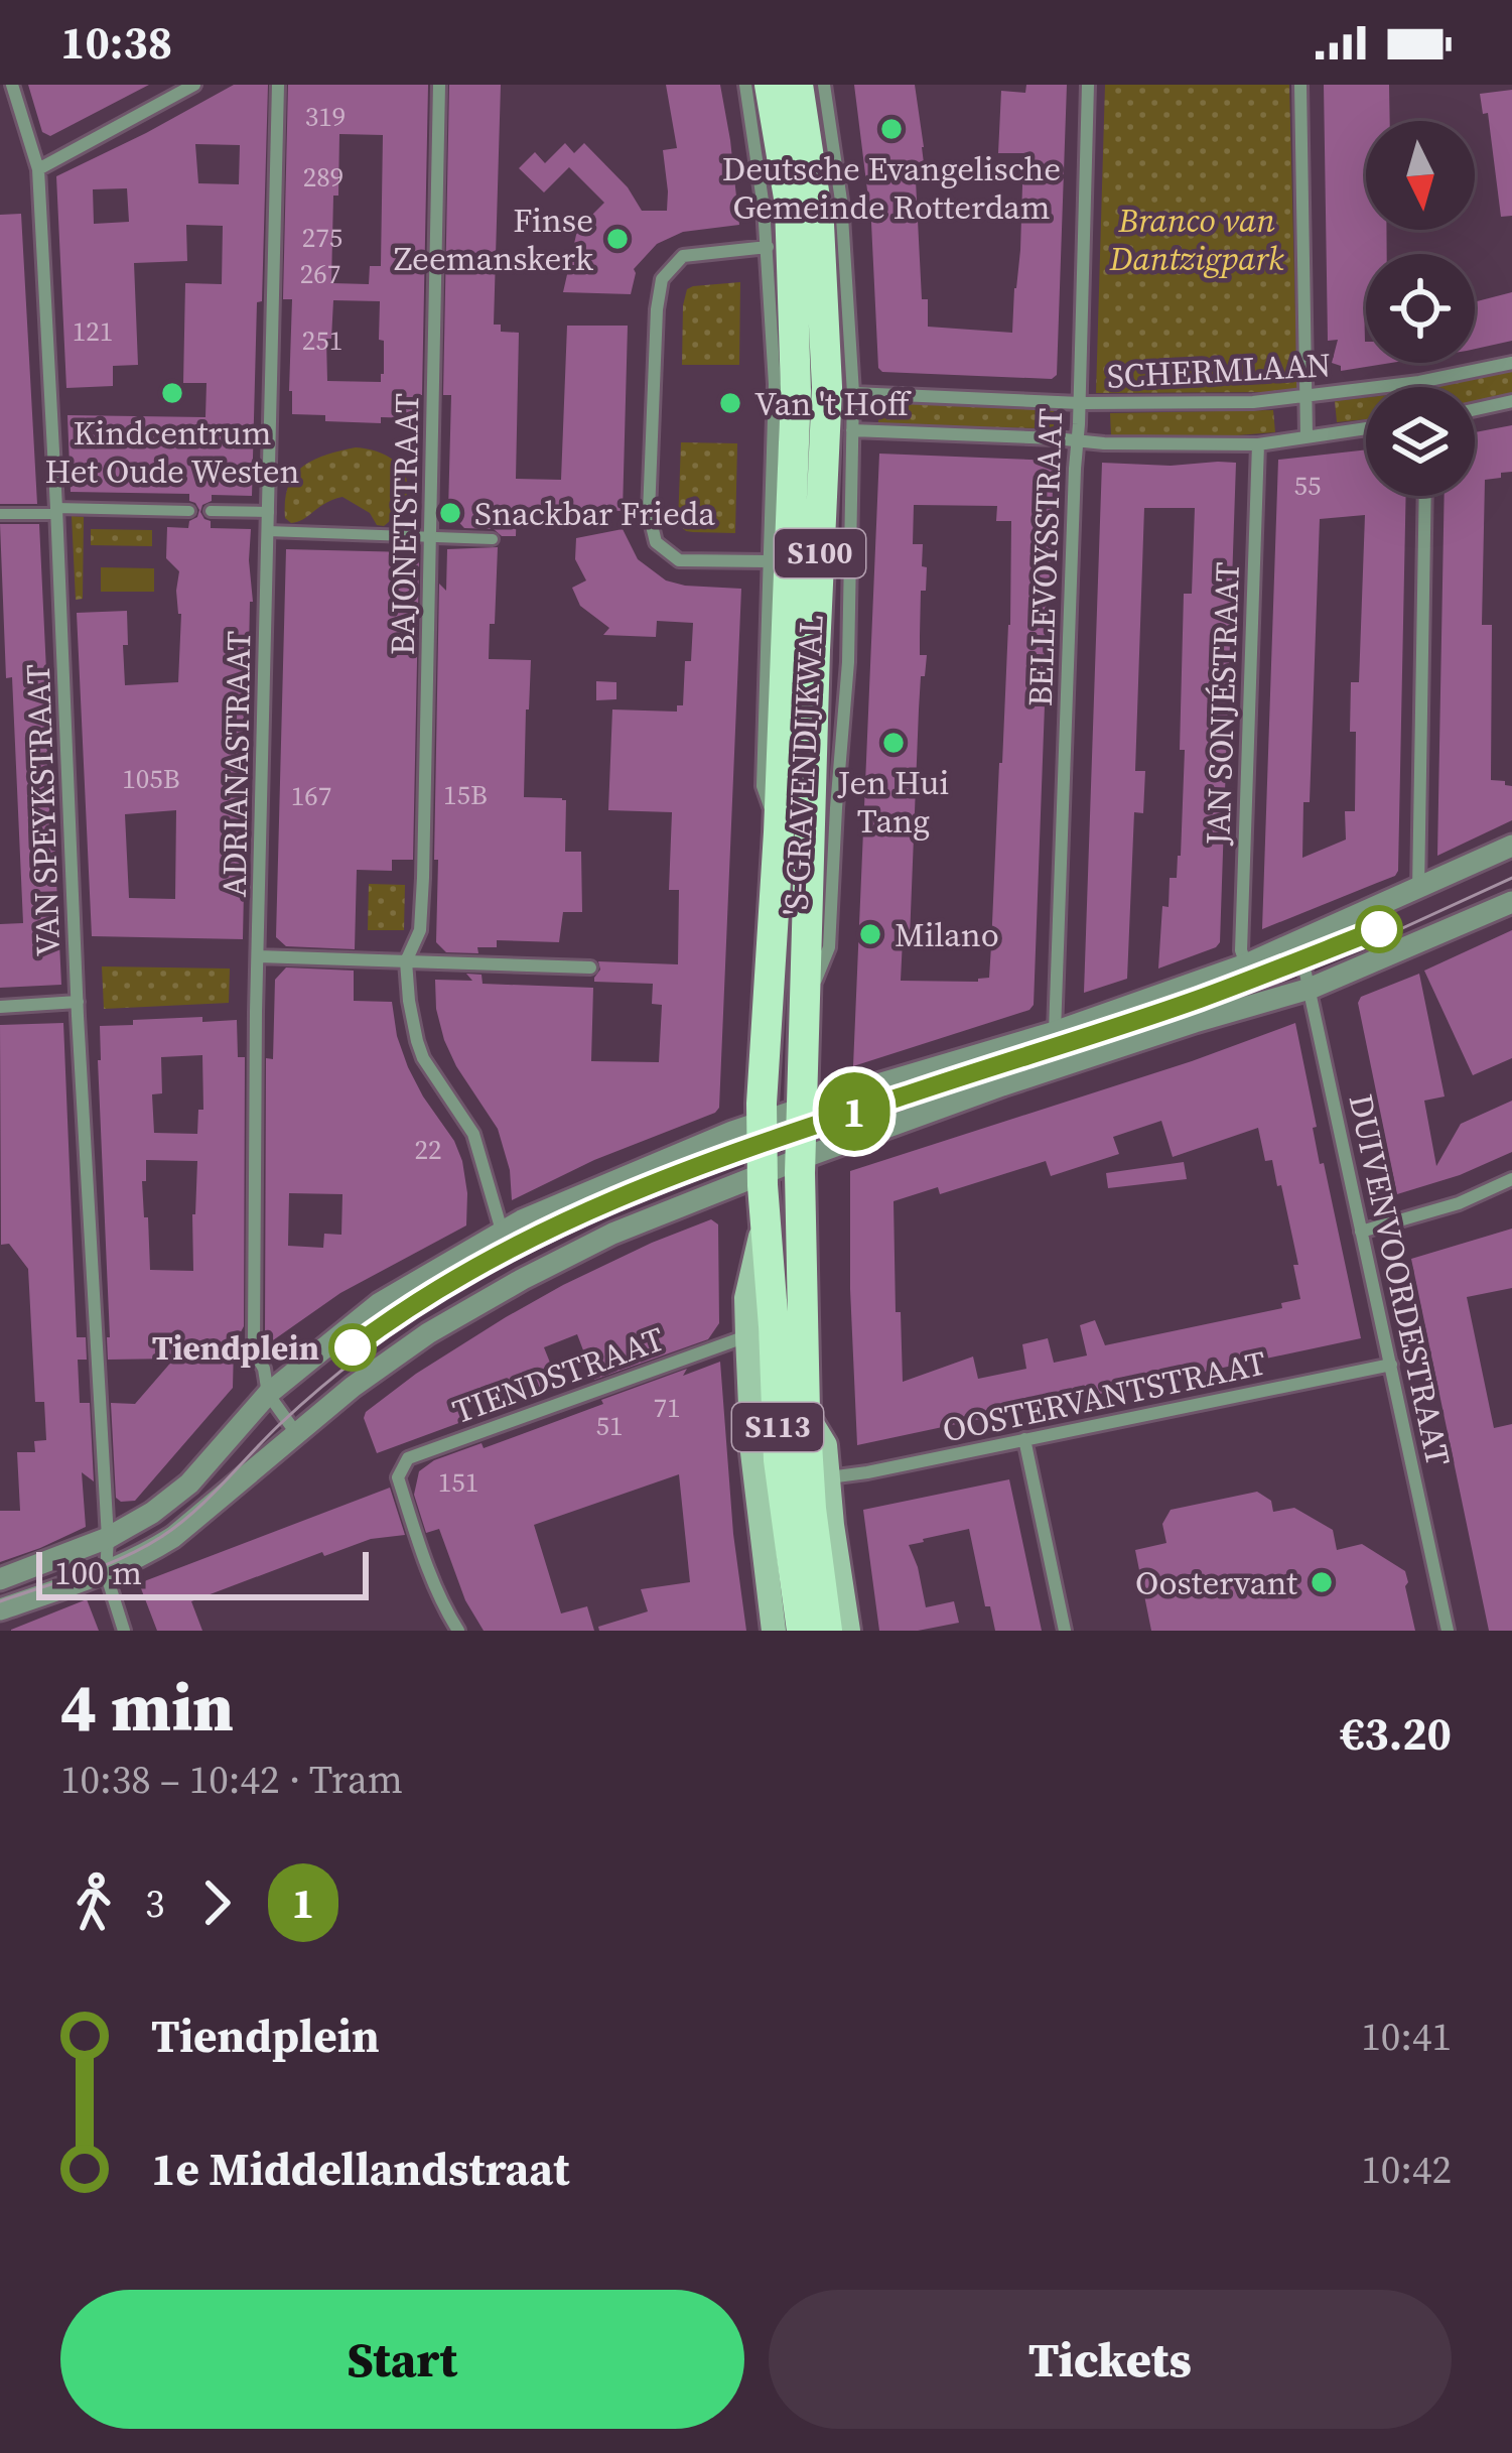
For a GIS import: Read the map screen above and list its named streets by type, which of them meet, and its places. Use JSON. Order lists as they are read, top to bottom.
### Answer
{
  "streets": {
    "main road": ["S100", "'S-GRAVENDIJKWAL", "S113"],
    "street": [
      "SCHERMLAAN",
      "BAJONETSTRAAT",
      "BELLEVOYSSTRAAT",
      "JAN SONJÉSTRAAT",
      "ADRIANASTRAAT",
      "VAN SPEYKSTRAAT",
      "DUIVENVOORDESTRAAT",
      "TIENDSTRAAT",
      "OOSTERVANTSTRAAT"
    ]
  },
  "crossings": [
    ["SCHERMLAAN", "BELLEVOYSSTRAAT"],
    ["SCHERMLAAN", "JAN SONJÉSTRAAT"],
    ["SCHERMLAAN", "'S-GRAVENDIJKWAL"],
    ["S100", "'S-GRAVENDIJKWAL"],
    ["S100", "TIENDSTRAAT"],
    ["S100", "OOSTERVANTSTRAAT"],
    ["S100", "S113"],
    ["DUIVENVOORDESTRAAT", "OOSTERVANTSTRAAT"]
  ],
  "parks": ["Branco van Dantzigpark"],
  "places": [
    "Deutsche Evangelische Gemeinde Rotterdam",
    "Finse Zeemanskerk",
    "Kindcentrum Het Oude Westen",
    "Van 't Hoff",
    "Snackbar Frieda",
    "Jen Hui Tang",
    "Milano",
    "Tiendplein",
    "Oostervant"
  ],
  "lines": ["tram line 1"],
  "house_numbers": [
    "319",
    "289",
    "275",
    "267",
    "121",
    "251",
    "55",
    "105B",
    "15B",
    "167",
    "22",
    "71",
    "51",
    "151"
  ],
  "scale_bar": "100 m",
  "north": "bottom",
  "page": {
    "status": "10:38",
    "on_map": "1",
    "scale": "100 m",
    "heading": ["4 min", "10:38 – 10:42 · Tram", "€3.20"],
    "legs": ["3", "1"],
    "list": [
      {
        "name": "Tiendplein",
        "value": "10:41"
      },
      {
        "name": "1e Middellandstraat",
        "value": "10:42"
      }
    ],
    "buttons": ["Start", "Tickets"]
  }
}
